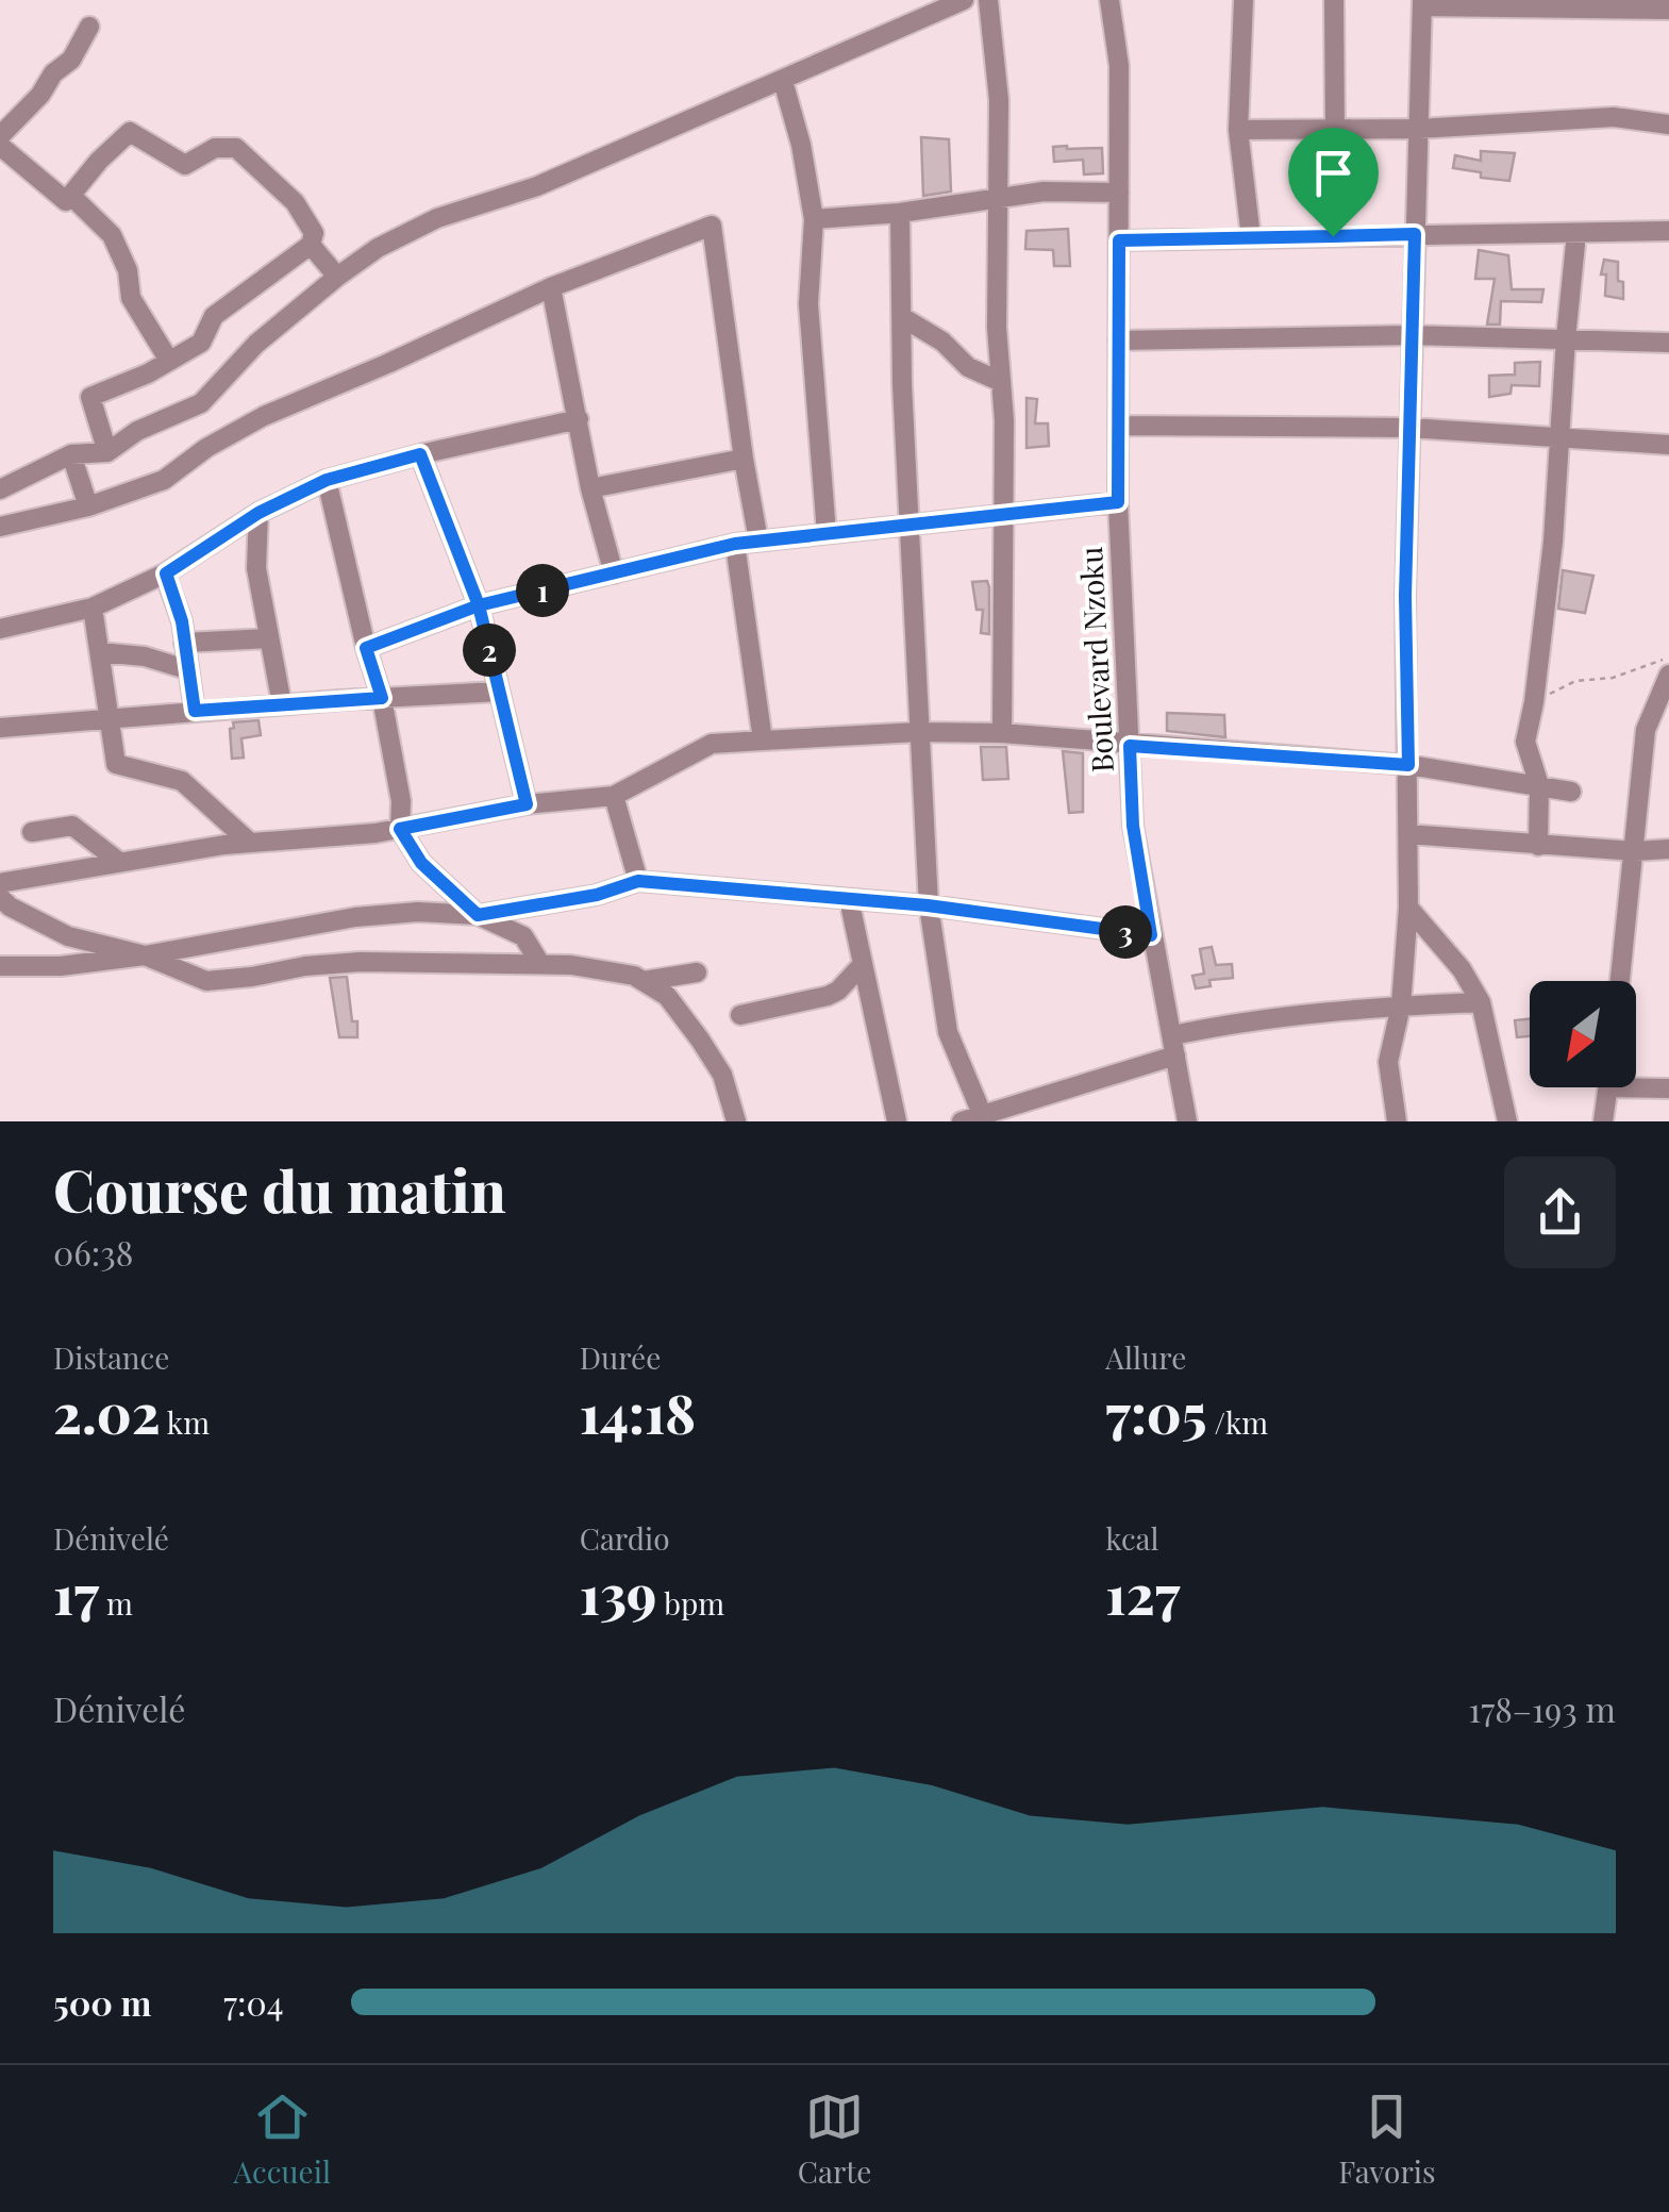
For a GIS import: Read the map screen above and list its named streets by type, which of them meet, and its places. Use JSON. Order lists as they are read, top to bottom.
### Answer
{
  "streets": {
    "street": ["Boulevard Nzoku"]
  },
  "north": "bottom left",
  "page": {
    "pins": ["1", "2", "3"],
    "heading": ["Course du matin", "06:38"],
    "stats": [
      ["Distance", "2.02 km"],
      ["Durée", "14:18"],
      ["Allure", "7:05 /km"],
      ["Dénivelé", "17 m"],
      ["Cardio", "139 bpm"],
      ["kcal", "127"]
    ],
    "chart": ["Dénivelé", "178–193 m"],
    "list": [
      {
        "name": "500 m",
        "note": "7:04"
      }
    ],
    "tabs": ["Accueil", "Carte", "Favoris"]
  }
}
